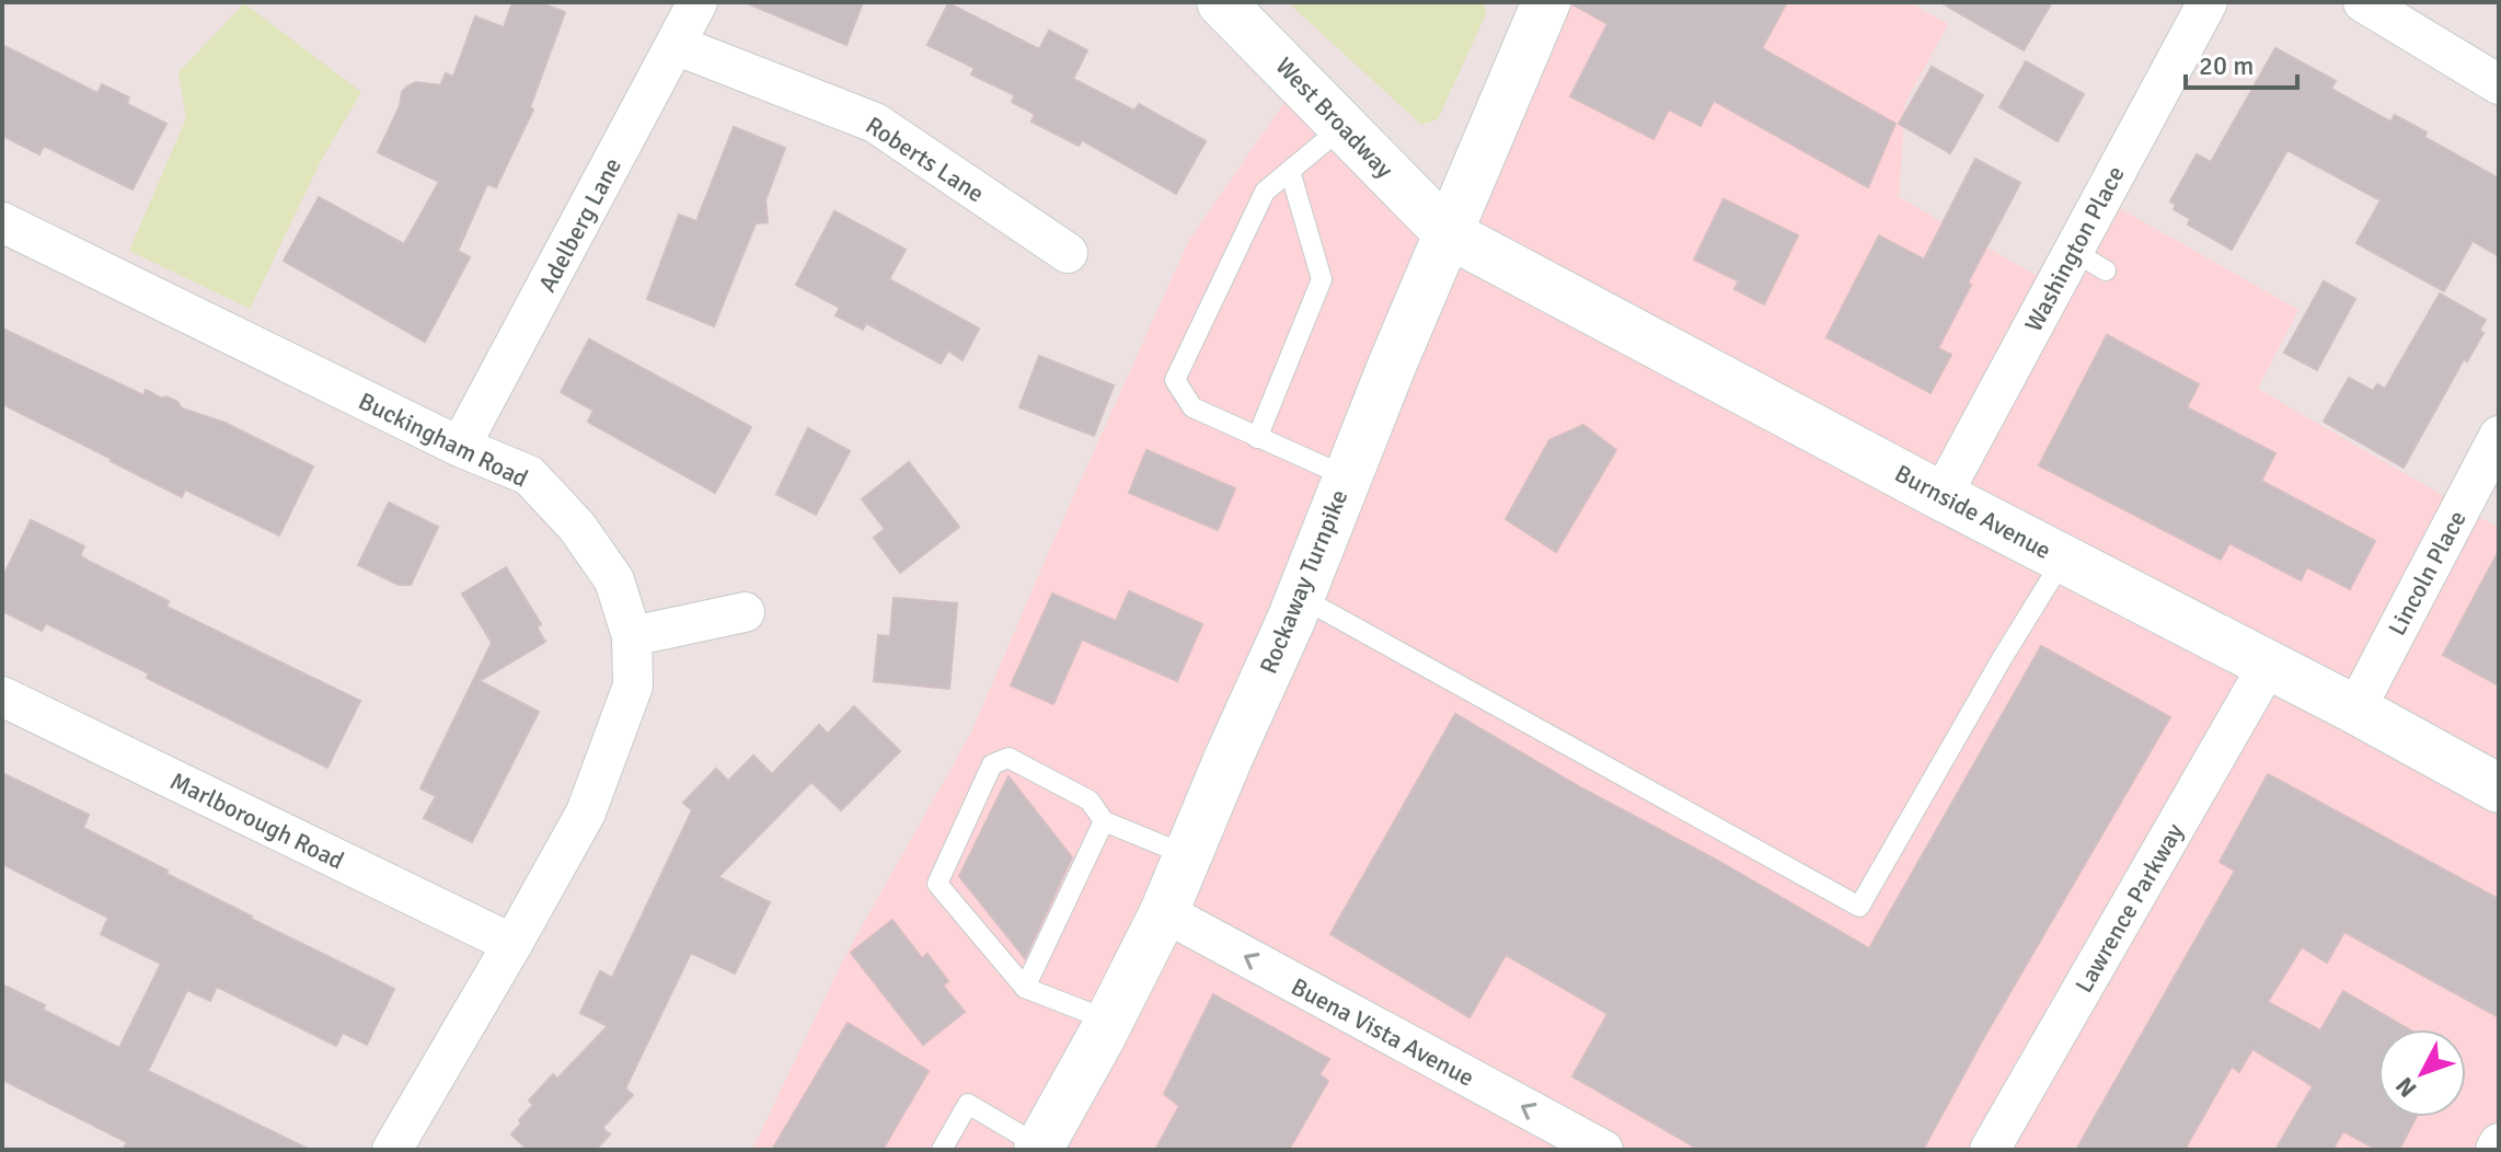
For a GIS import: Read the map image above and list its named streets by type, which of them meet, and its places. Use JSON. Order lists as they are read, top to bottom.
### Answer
{
  "streets": {
    "main road": ["West Broadway", "Burnside Avenue", "Rockaway Turnpike"],
    "street": [
      "Roberts Lane",
      "Adelberg Lane",
      "Washington Place",
      "Buckingham Road",
      "Lincoln Place",
      "Marlborough Road",
      "Lawrence Parkway",
      "Buena Vista Avenue"
    ]
  },
  "crossings": [
    ["West Broadway", "Burnside Avenue"],
    ["West Broadway", "Rockaway Turnpike"],
    ["Roberts Lane", "Adelberg Lane"],
    ["Adelberg Lane", "Buckingham Road"],
    ["Washington Place", "Burnside Avenue"],
    ["Buckingham Road", "Marlborough Road"],
    ["Burnside Avenue", "Lincoln Place"],
    ["Burnside Avenue", "Rockaway Turnpike"],
    ["Burnside Avenue", "Lawrence Parkway"],
    ["Rockaway Turnpike", "Buena Vista Avenue"]
  ],
  "one_way": ["Buena Vista Avenue"],
  "scale_bar": "20 m",
  "north": "bottom left"
}
